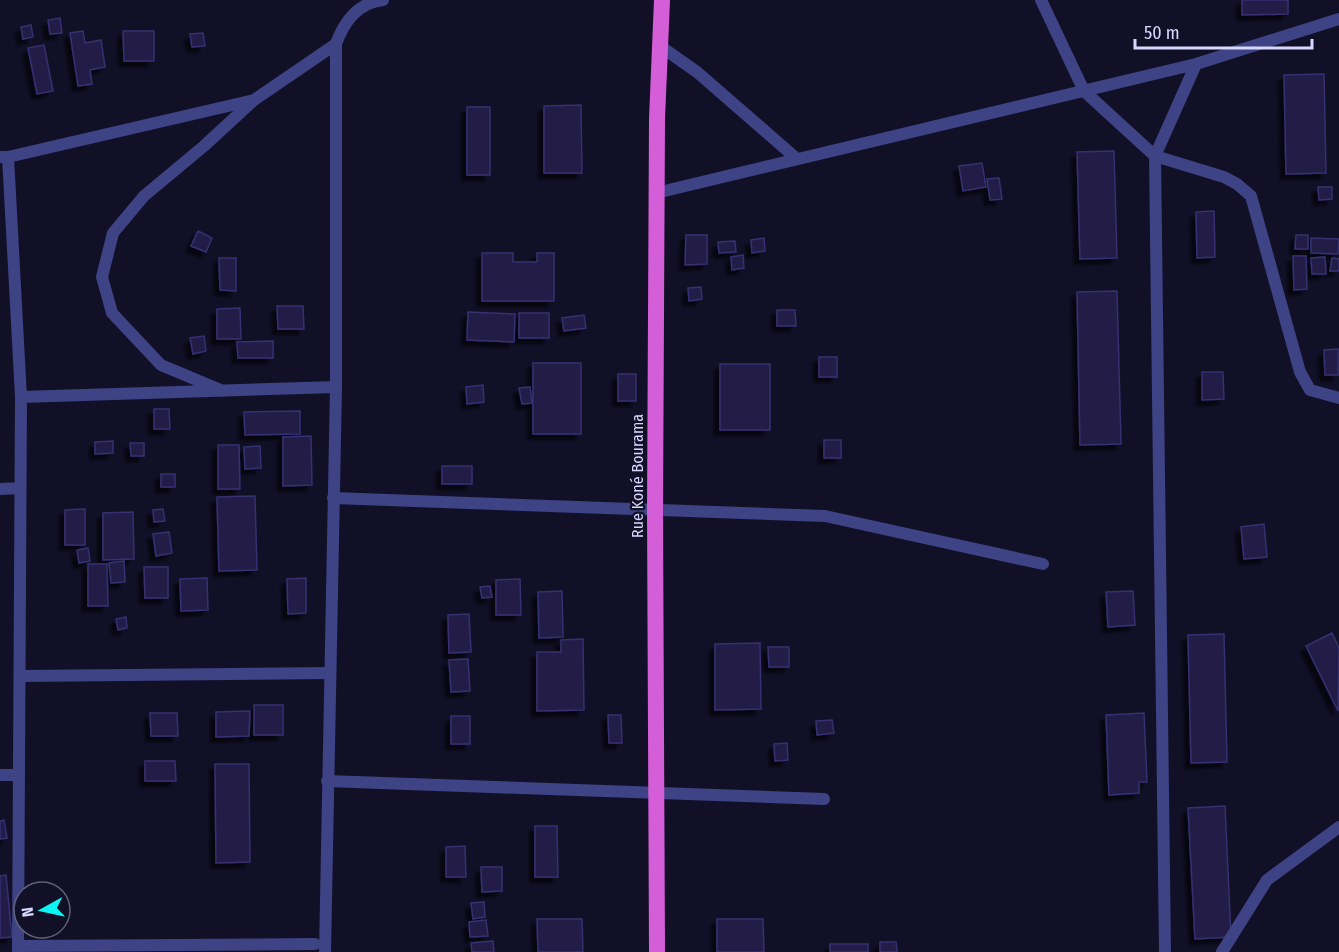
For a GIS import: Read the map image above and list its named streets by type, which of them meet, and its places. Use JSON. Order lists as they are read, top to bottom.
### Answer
{
  "streets": {
    "highway": ["Rue Koné Bourama"]
  },
  "scale_bar": "50 m",
  "north": "left"
}
